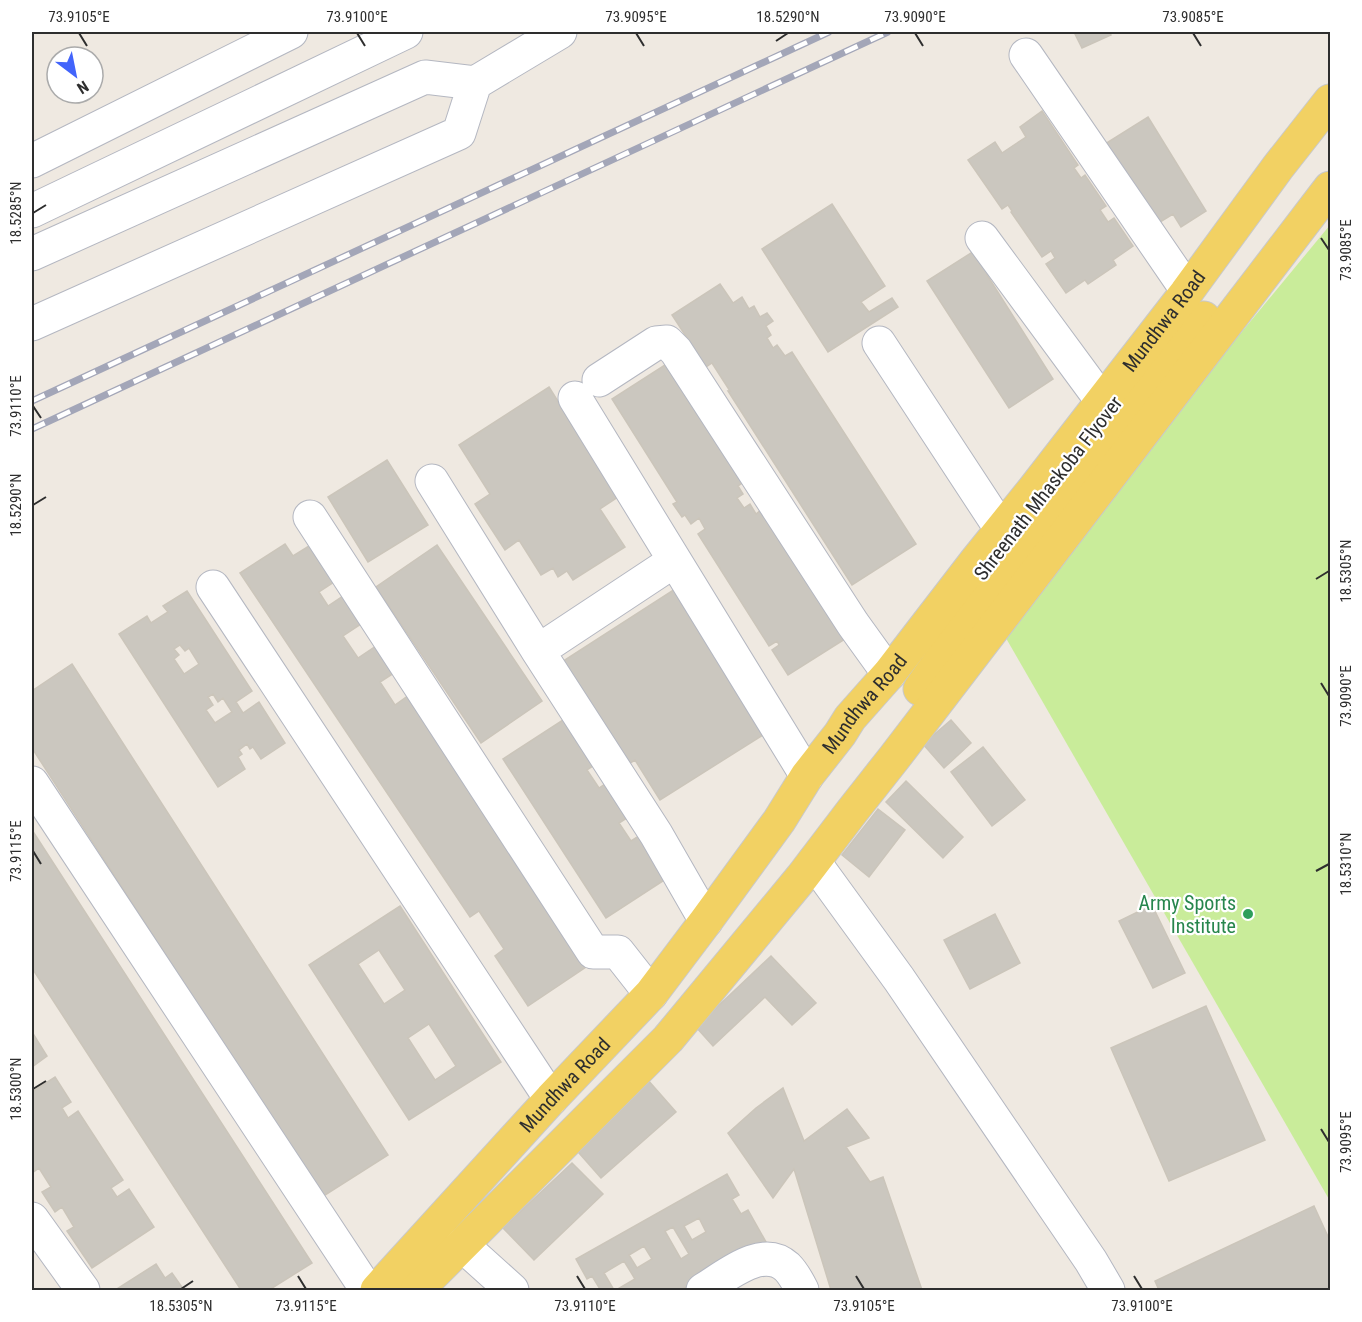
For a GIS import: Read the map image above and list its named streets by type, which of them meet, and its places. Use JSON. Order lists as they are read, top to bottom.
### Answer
{
  "streets": {
    "main road": ["Mundhwa Road", "Shreenath Mhaskoba Flyover"]
  },
  "crossings": [
    ["Mundhwa Road", "Shreenath Mhaskoba Flyover"]
  ],
  "places": ["Army Sports Institute"],
  "north": "bottom right",
  "coordinates": [
    "73.9105°E",
    "73.9100°E",
    "73.9095°E",
    "18.5290°N",
    "73.9090°E",
    "73.9085°E",
    "18.5285°N",
    "73.9110°E",
    "18.5305°N",
    "73.9115°E",
    "18.5310°N",
    "18.5300°N"
  ]
}
